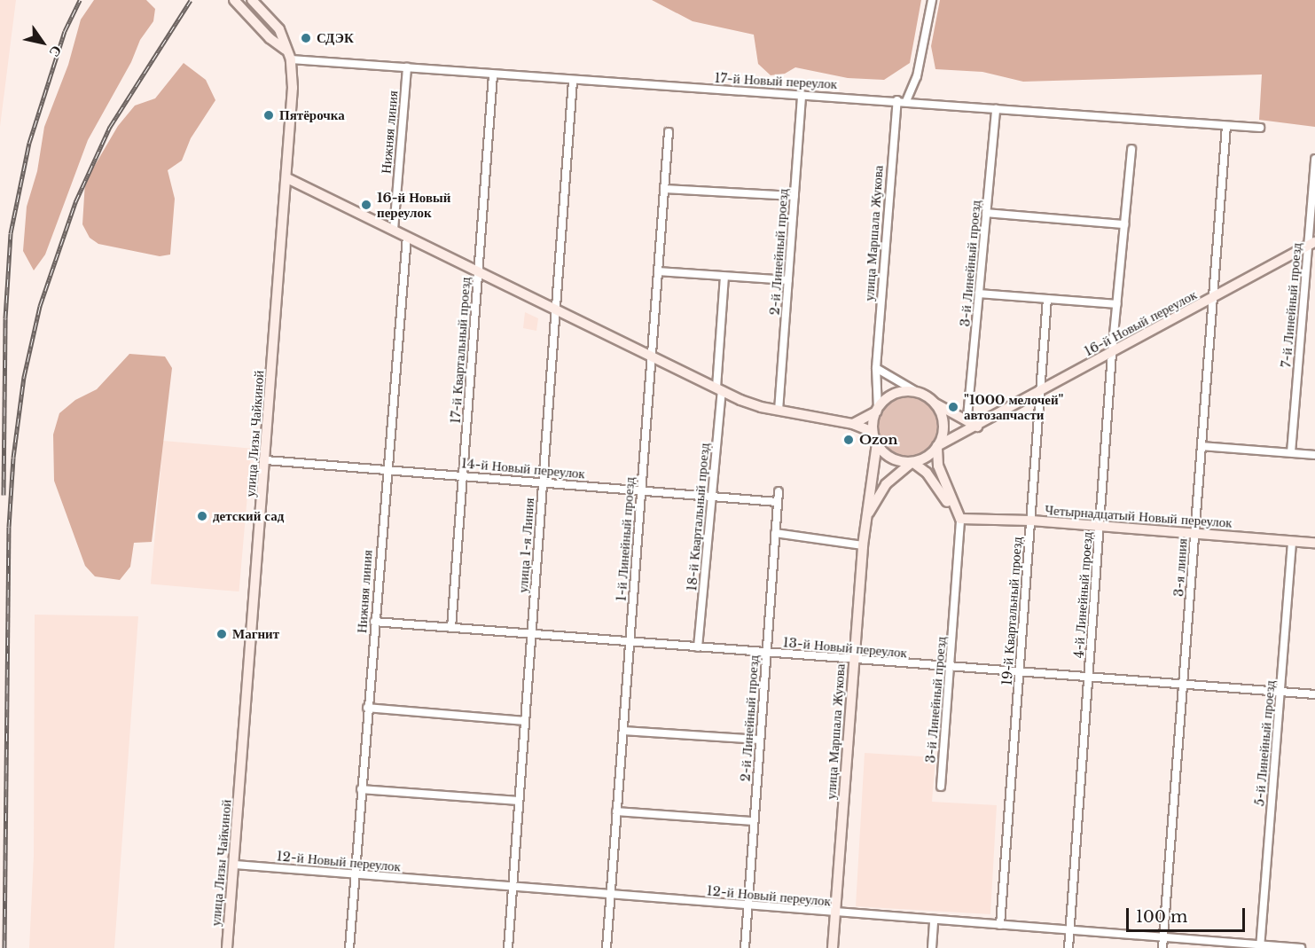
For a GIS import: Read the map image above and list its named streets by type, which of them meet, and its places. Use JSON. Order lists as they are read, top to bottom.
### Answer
{
  "streets": {
    "main road": [
      "улица Маршала Жукова",
      "16-й Новый переулок",
      "улица Лизы Чайкиной",
      "Четырнадцатый Новый переулок"
    ],
    "street": [
      "17-й Новый переулок",
      "Нижняя линия",
      "2-й Линейный проезд",
      "3-й Линейный проезд",
      "7-й Линейный проезд",
      "17-й Квартальный проезд",
      "14-й Новый переулок",
      "18-й Квартальный проезд",
      "1-й Линейный проезд",
      "улица 1-я Линия",
      "3-я линия",
      "4-й Линейный проезд",
      "19-й Квартальный проезд",
      "13-й Новый переулок",
      "5-й Линейный проезд",
      "12-й Новый переулок"
    ]
  },
  "crossings": [
    ["17-й Новый переулок", "Нижняя линия"],
    ["17-й Новый переулок", "улица Маршала Жукова"],
    ["17-й Новый переулок", "2-й Линейный проезд"],
    ["17-й Новый переулок", "3-й Линейный проезд"],
    ["17-й Новый переулок", "17-й Квартальный проезд"],
    ["17-й Новый переулок", "улица Лизы Чайкиной"],
    ["17-й Новый переулок", "улица 1-я Линия"],
    ["17-й Новый переулок", "3-я линия"],
    ["Нижняя линия", "14-й Новый переулок"],
    ["Нижняя линия", "13-й Новый переулок"],
    ["Нижняя линия", "12-й Новый переулок"],
    ["улица Маршала Жукова", "16-й Новый переулок"],
    ["улица Маршала Жукова", "13-й Новый переулок"],
    ["улица Маршала Жукова", "12-й Новый переулок"],
    ["2-й Линейный проезд", "14-й Новый переулок"],
    ["2-й Линейный проезд", "13-й Новый переулок"],
    ["2-й Линейный проезд", "12-й Новый переулок"],
    ["3-й Линейный проезд", "Четырнадцатый Новый переулок"],
    ["3-й Линейный проезд", "13-й Новый переулок"],
    ["7-й Линейный проезд", "16-й Новый переулок"],
    ["16-й Новый переулок", "3-я линия"],
    ["16-й Новый переулок", "4-й Линейный проезд"],
    ["16-й Новый переулок", "19-й Квартальный проезд"],
    ["17-й Квартальный проезд", "14-й Новый переулок"],
    ["17-й Квартальный проезд", "13-й Новый переулок"],
    ["улица Лизы Чайкиной", "14-й Новый переулок"],
    ["улица Лизы Чайкиной", "12-й Новый переулок"],
    ["14-й Новый переулок", "18-й Квартальный проезд"],
    ["14-й Новый переулок", "1-й Линейный проезд"],
    ["14-й Новый переулок", "улица 1-я Линия"],
    ["Четырнадцатый Новый переулок", "3-я линия"],
    ["Четырнадцатый Новый переулок", "4-й Линейный проезд"],
    ["Четырнадцатый Новый переулок", "19-й Квартальный проезд"],
    ["Четырнадцатый Новый переулок", "5-й Линейный проезд"],
    ["18-й Квартальный проезд", "13-й Новый переулок"],
    ["1-й Линейный проезд", "13-й Новый переулок"],
    ["1-й Линейный проезд", "12-й Новый переулок"],
    ["улица 1-я Линия", "13-й Новый переулок"],
    ["улица 1-я Линия", "12-й Новый переулок"],
    ["3-я линия", "13-й Новый переулок"],
    ["3-я линия", "12-й Новый переулок"],
    ["4-й Линейный проезд", "13-й Новый переулок"],
    ["4-й Линейный проезд", "12-й Новый переулок"],
    ["19-й Квартальный проезд", "13-й Новый переулок"],
    ["19-й Квартальный проезд", "12-й Новый переулок"],
    ["13-й Новый переулок", "5-й Линейный проезд"],
    ["5-й Линейный проезд", "12-й Новый переулок"]
  ],
  "places": [
    "СДЭК",
    "Пятёрочка",
    "16-й Новый переулок",
    "\"1000 мелочей\" автозапчасти",
    "Ozon",
    "детский сад",
    "Магнит"
  ],
  "scale_bar": "100 m",
  "north": "bottom right"
}
